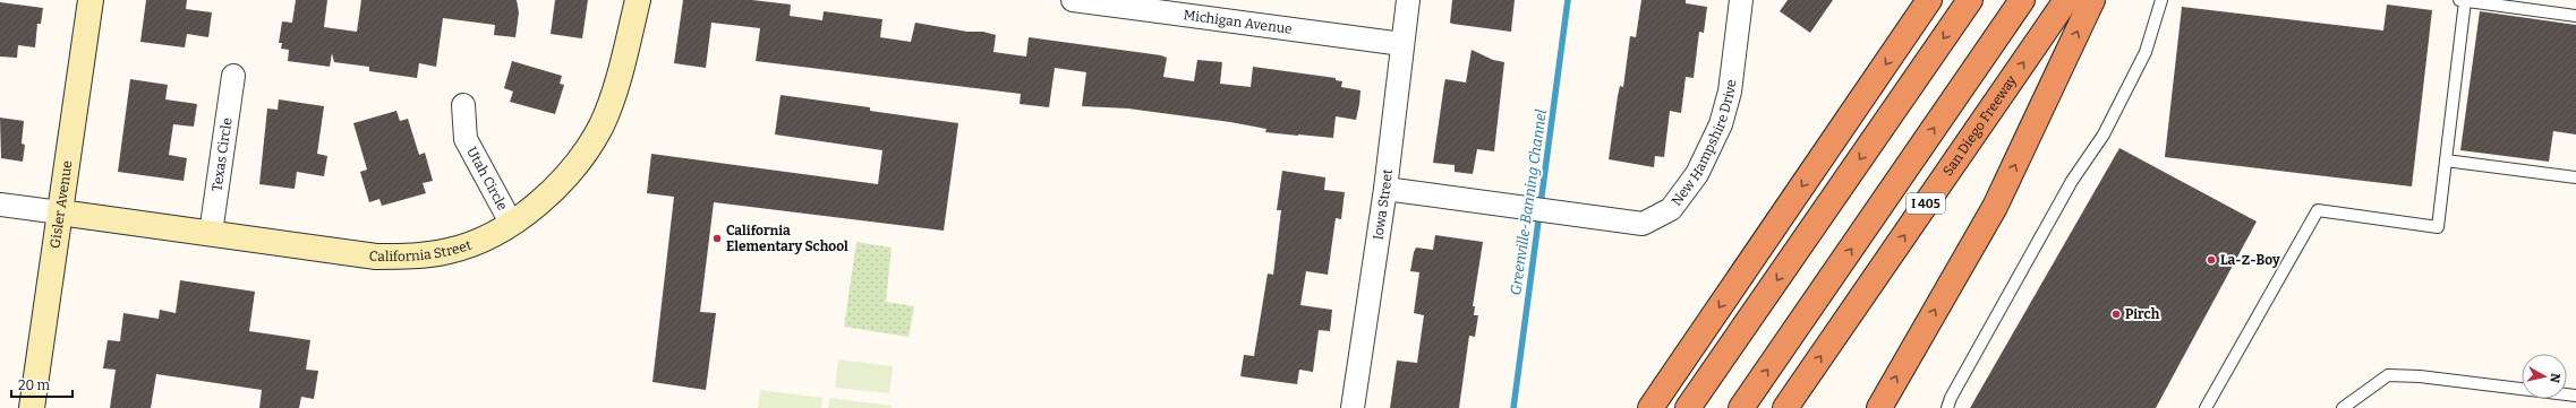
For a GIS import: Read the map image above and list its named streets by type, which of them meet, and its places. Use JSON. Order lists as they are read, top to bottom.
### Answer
{
  "streets": {
    "highway": ["San Diego Freeway", "I 405"],
    "street": [
      "Michigan Avenue",
      "New Hampshire Drive",
      "Texas Circle",
      "Utah Circle",
      "Gisler Avenue",
      "Iowa Street",
      "California Street"
    ]
  },
  "crossings": [
    ["Michigan Avenue", "Iowa Street"],
    ["New Hampshire Drive", "Iowa Street"],
    ["Texas Circle", "California Street"],
    ["Utah Circle", "California Street"],
    ["Gisler Avenue", "California Street"]
  ],
  "water": ["Greenville-Banning Channel"],
  "places": ["California Elementary School", "La-Z-Boy", "Pirch"],
  "scale_bar": "20 m",
  "north": "right"
}
